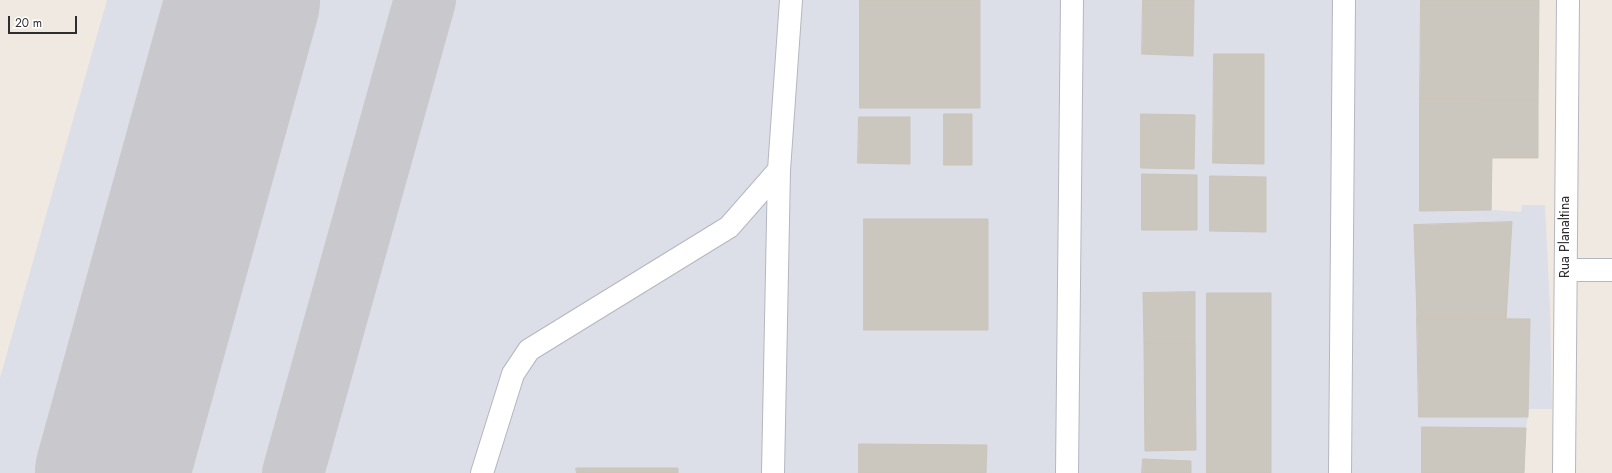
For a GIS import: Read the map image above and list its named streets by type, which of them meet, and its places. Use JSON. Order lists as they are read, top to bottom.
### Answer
{
  "streets": {
    "street": ["Rua Planaltina"]
  },
  "scale_bar": "20 m"
}
